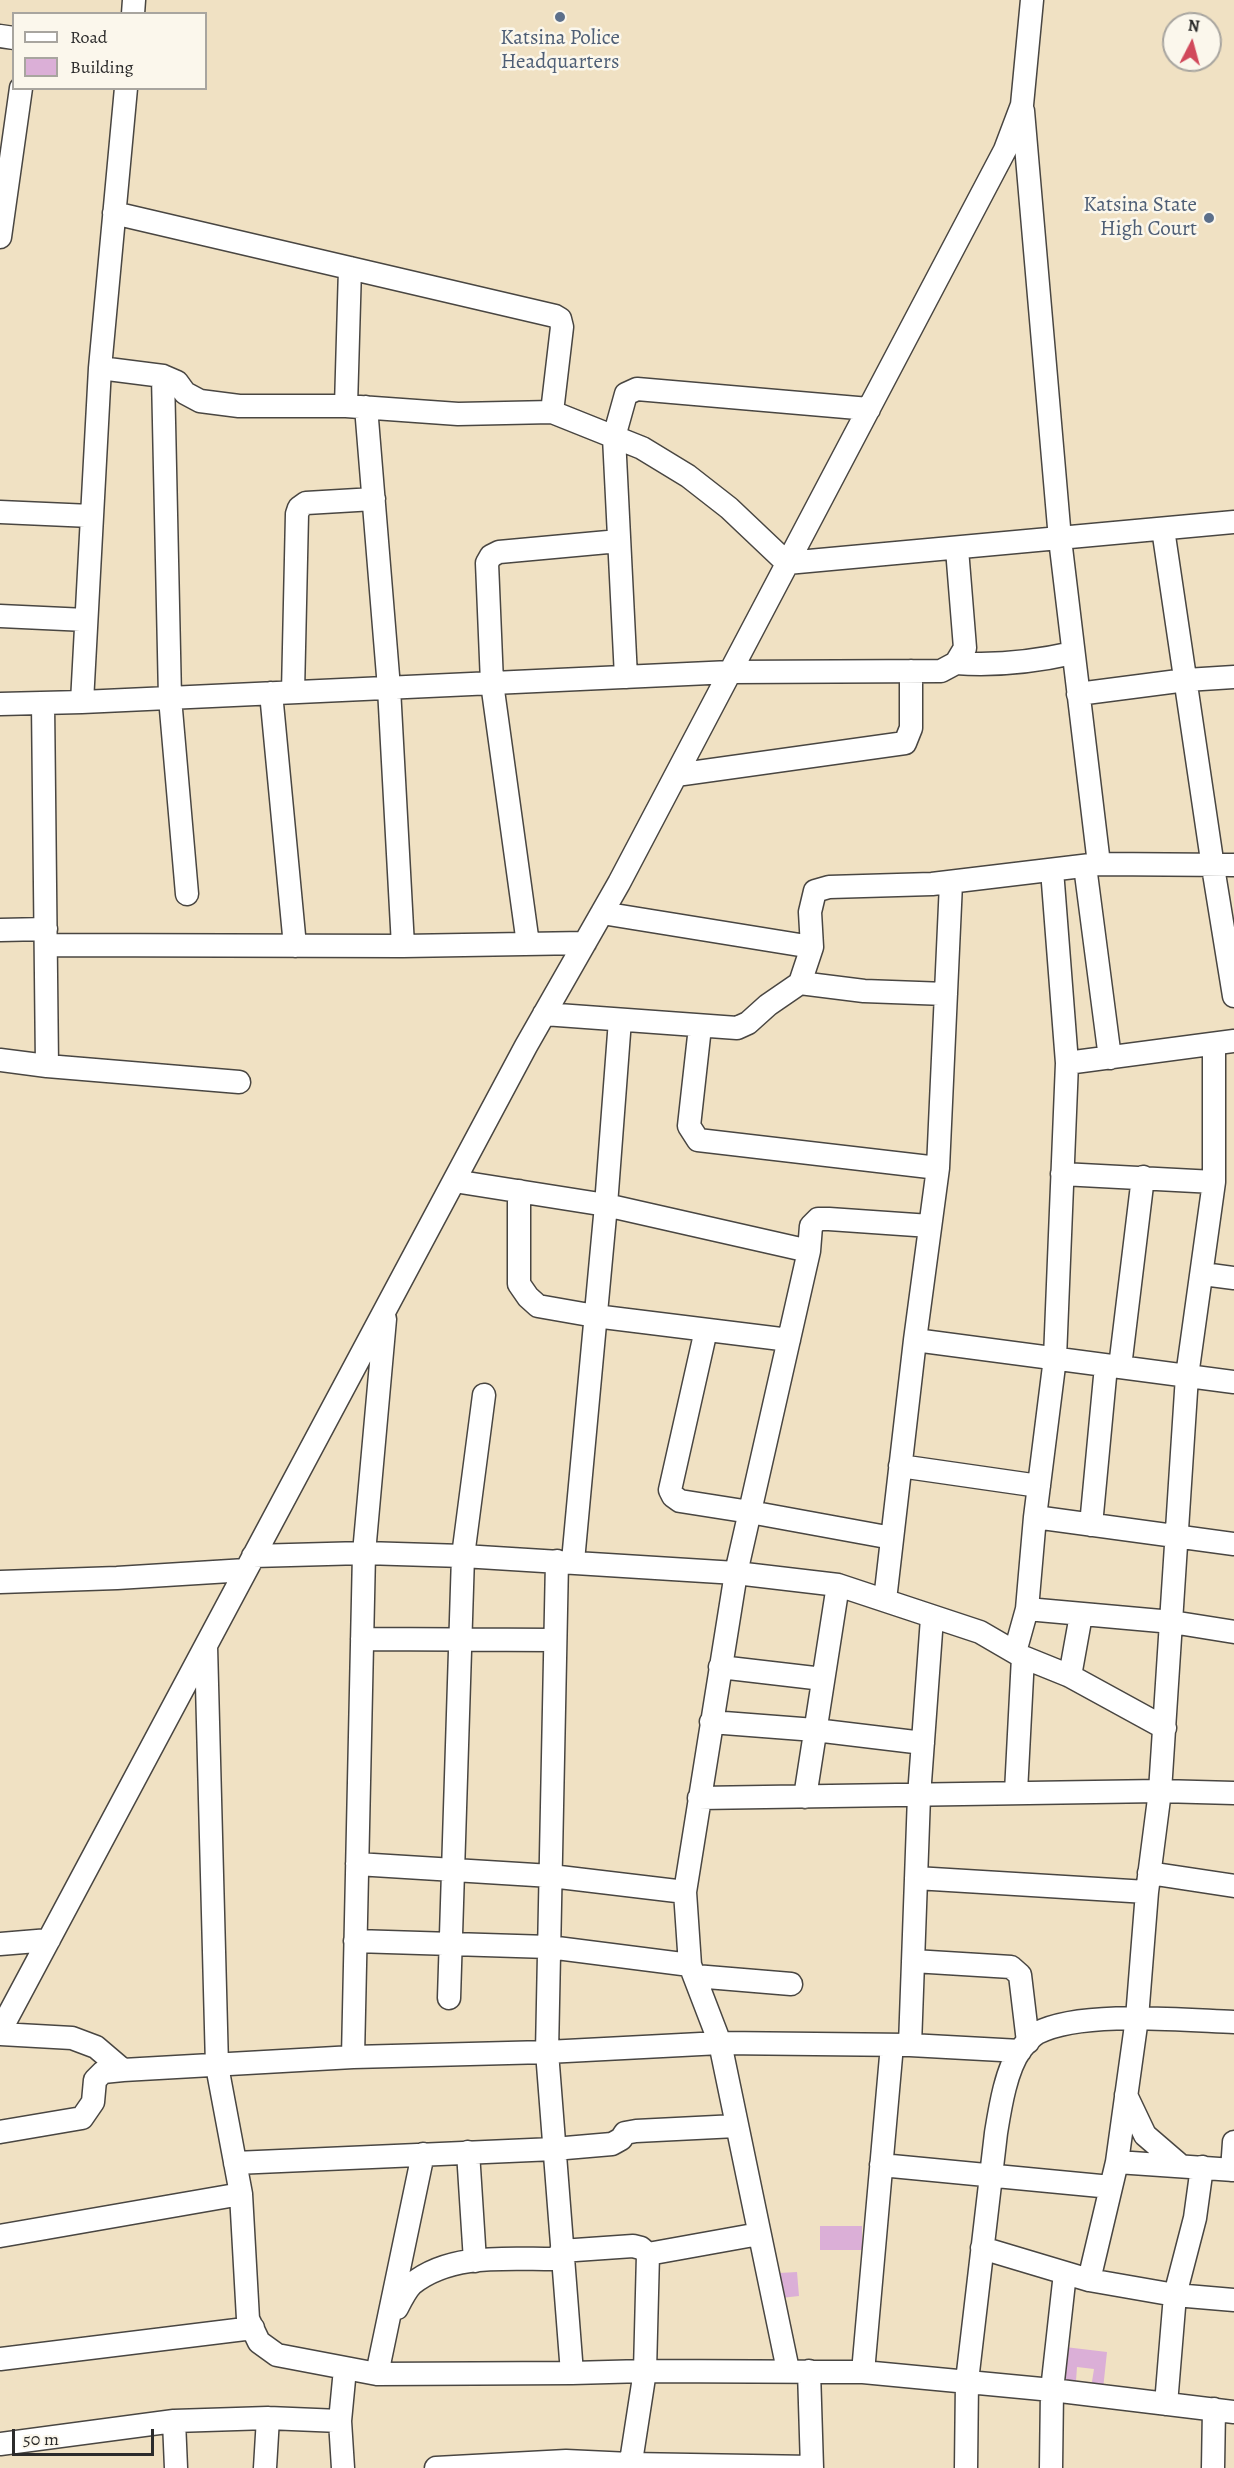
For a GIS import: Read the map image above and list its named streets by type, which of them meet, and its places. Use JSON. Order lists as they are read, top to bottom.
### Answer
{
  "places": ["Katsina Police Headquarters", "Katsina State High Court"],
  "legend": ["Road", "Building"],
  "scale_bar": "50 m",
  "north": "top"
}
